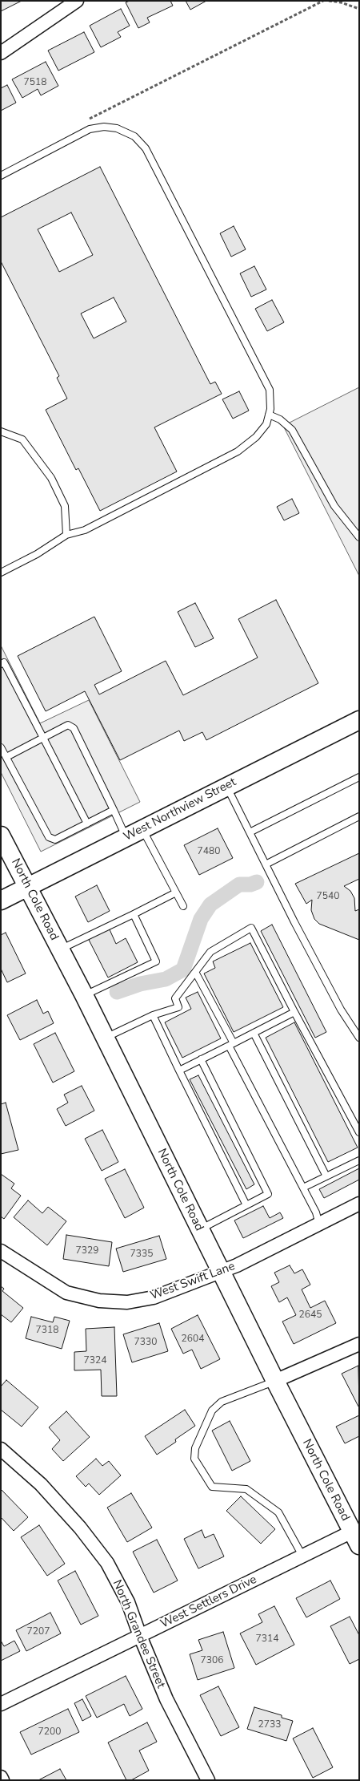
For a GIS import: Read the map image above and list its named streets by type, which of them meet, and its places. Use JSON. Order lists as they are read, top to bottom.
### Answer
{
  "streets": {
    "main road": ["West Northview Street", "North Cole Road"],
    "street": ["West Swift Lane", "West Settlers Drive", "North Grandee Street"]
  },
  "crossings": [
    ["West Northview Street", "North Cole Road"],
    ["North Cole Road", "West Swift Lane"],
    ["North Cole Road", "West Settlers Drive"],
    ["West Settlers Drive", "North Grandee Street"]
  ],
  "house_numbers": [
    "7518",
    "7480",
    "7540",
    "7329",
    "7335",
    "2645",
    "7318",
    "2604",
    "7330",
    "7324",
    "7207",
    "7314",
    "7306",
    "2733",
    "7200"
  ]
}
